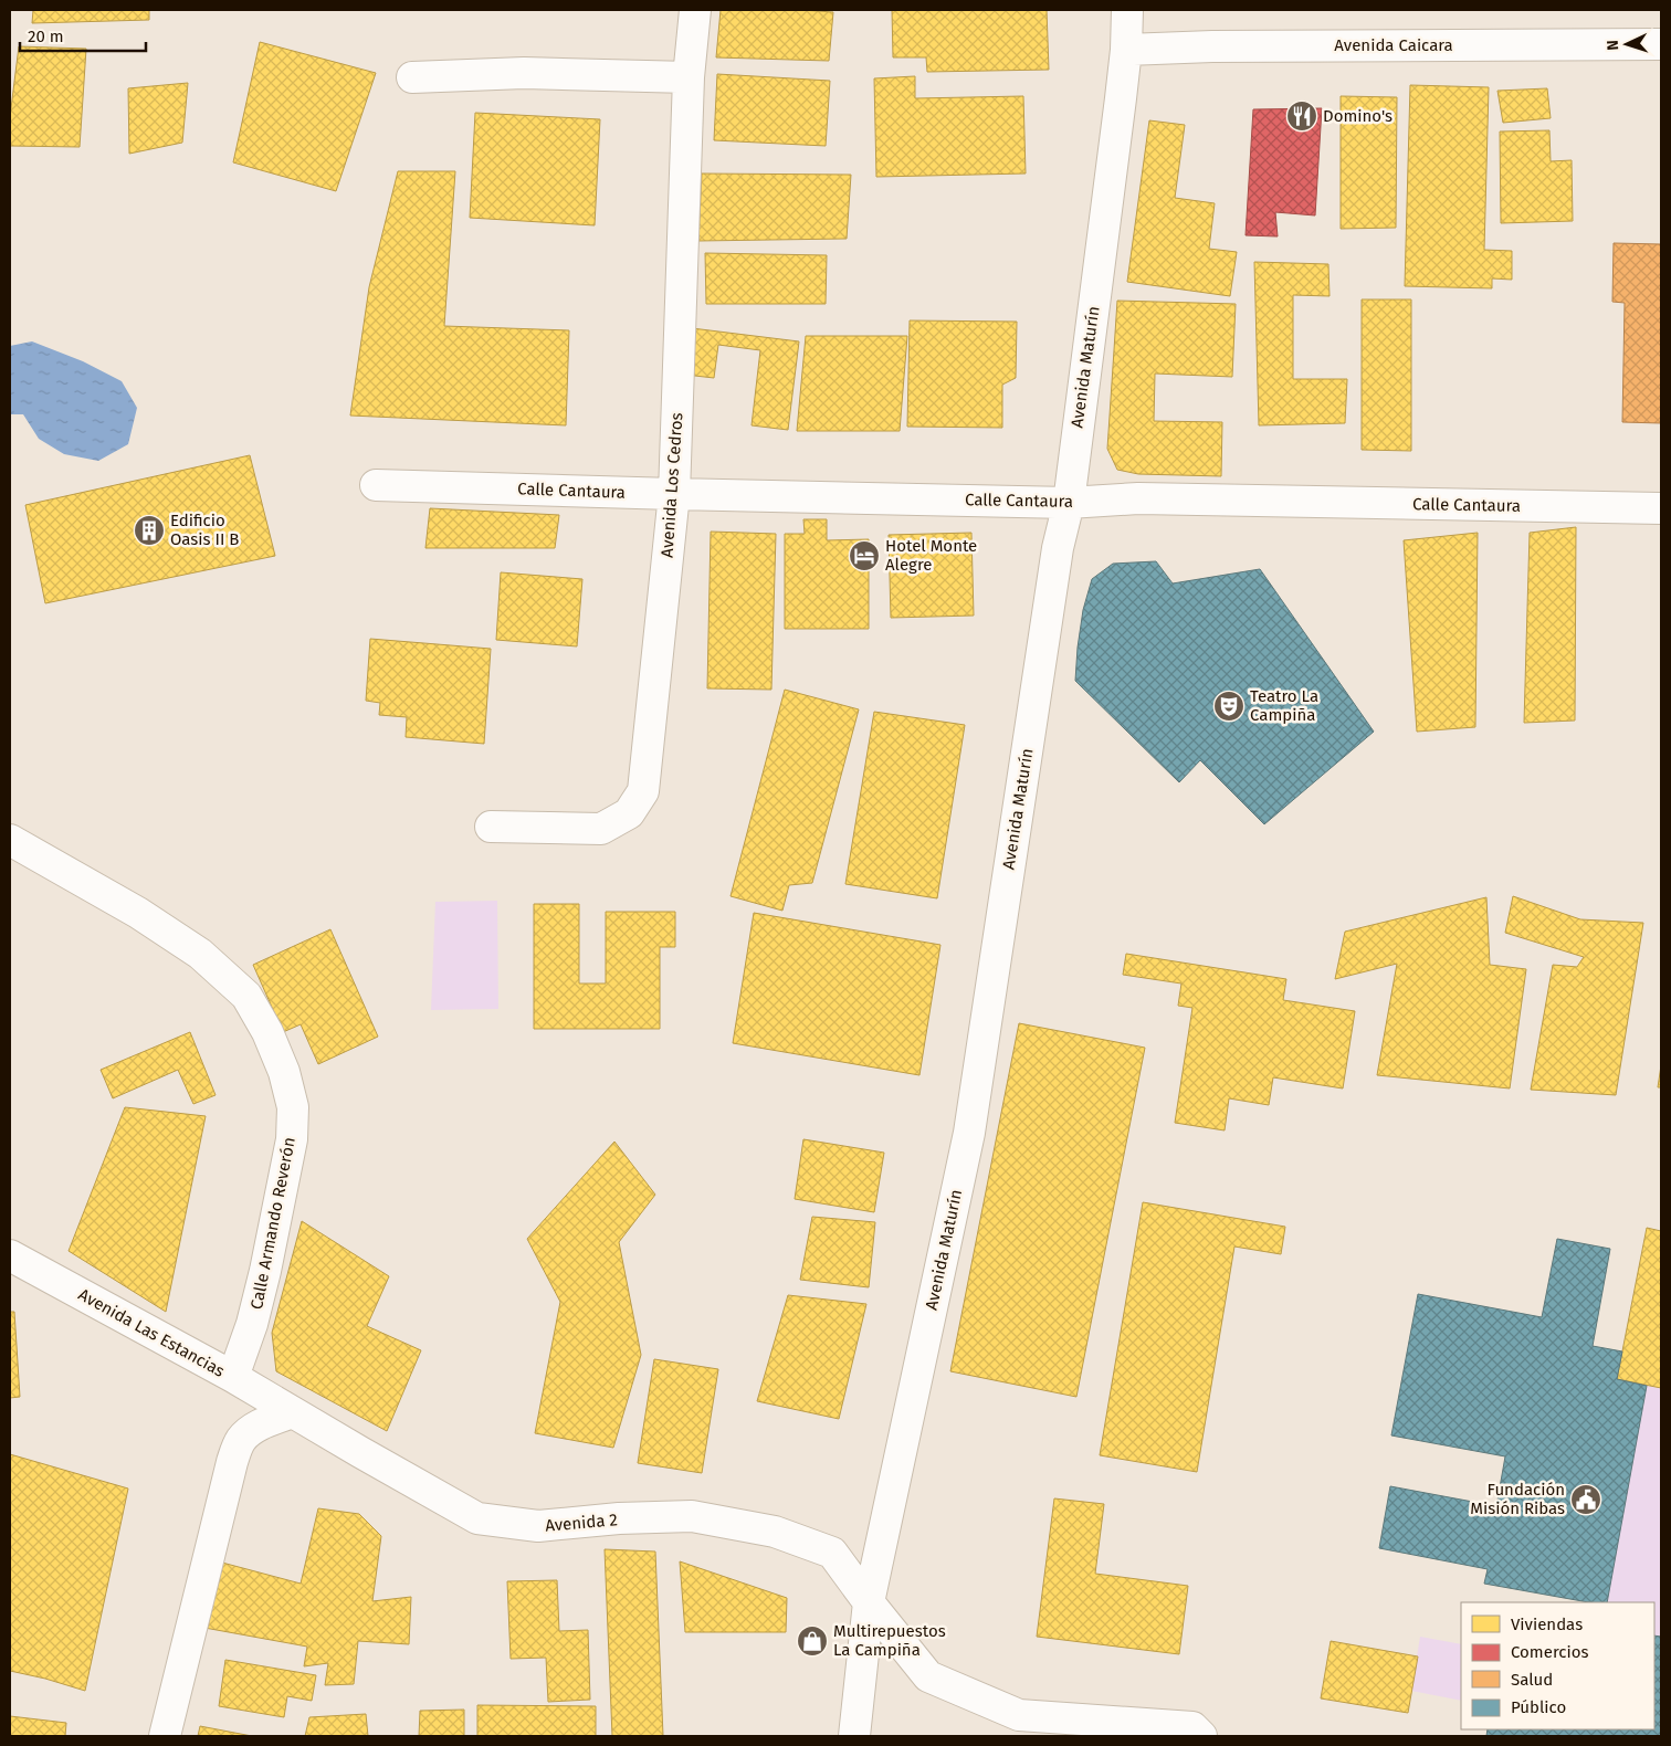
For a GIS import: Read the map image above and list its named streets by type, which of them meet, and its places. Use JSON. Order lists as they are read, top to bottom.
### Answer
{
  "streets": {
    "street": [
      "Avenida Caicara",
      "Avenida Maturín",
      "Avenida Los Cedros",
      "Calle Cantaura",
      "Calle Armando Reverón",
      "Avenida Las Estancias",
      "Avenida 2"
    ]
  },
  "crossings": [
    ["Avenida Caicara", "Avenida Maturín"],
    ["Avenida Maturín", "Calle Cantaura"],
    ["Avenida Maturín", "Avenida 2"],
    ["Avenida Los Cedros", "Calle Cantaura"],
    ["Calle Armando Reverón", "Avenida Las Estancias"],
    ["Avenida Las Estancias", "Avenida 2"]
  ],
  "places": {
    "restaurant": ["Domino's"],
    "building": ["Edificio Oasis II B"],
    "hotel": ["Hotel Monte Alegre"],
    "theatre": ["Teatro La Campiña"],
    "public building": ["Fundación Misión Ribas"],
    "shop": ["Multirepuestos La Campiña"]
  },
  "legend": [
    "Viviendas",
    "Comercios",
    "Salud",
    "Público"
  ],
  "scale_bar": "20 m",
  "north": "left"
}
